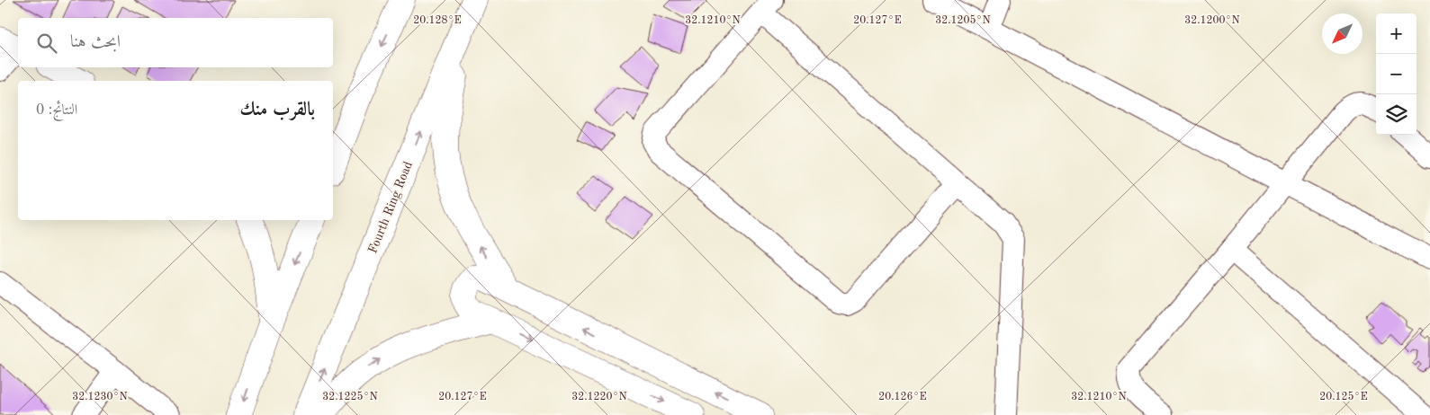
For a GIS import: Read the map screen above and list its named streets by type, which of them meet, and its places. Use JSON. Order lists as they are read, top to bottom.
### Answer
{
  "streets": {
    "main road": ["Fourth Ring Road"]
  },
  "north": "bottom left",
  "page": {
    "map_buttons": ["+", "−"],
    "search": "ابحث هنا",
    "heading": ["بالقرب منك", "النتائج: 0"]
  },
  "coordinates": [
    "20.128°E",
    "20.127°E",
    "32.1200°N",
    "32.1210°N",
    "32.1205°N",
    "32.1230°N",
    "32.1225°N",
    "32.1220°N",
    "20.126°E",
    "20.125°E"
  ]
}
